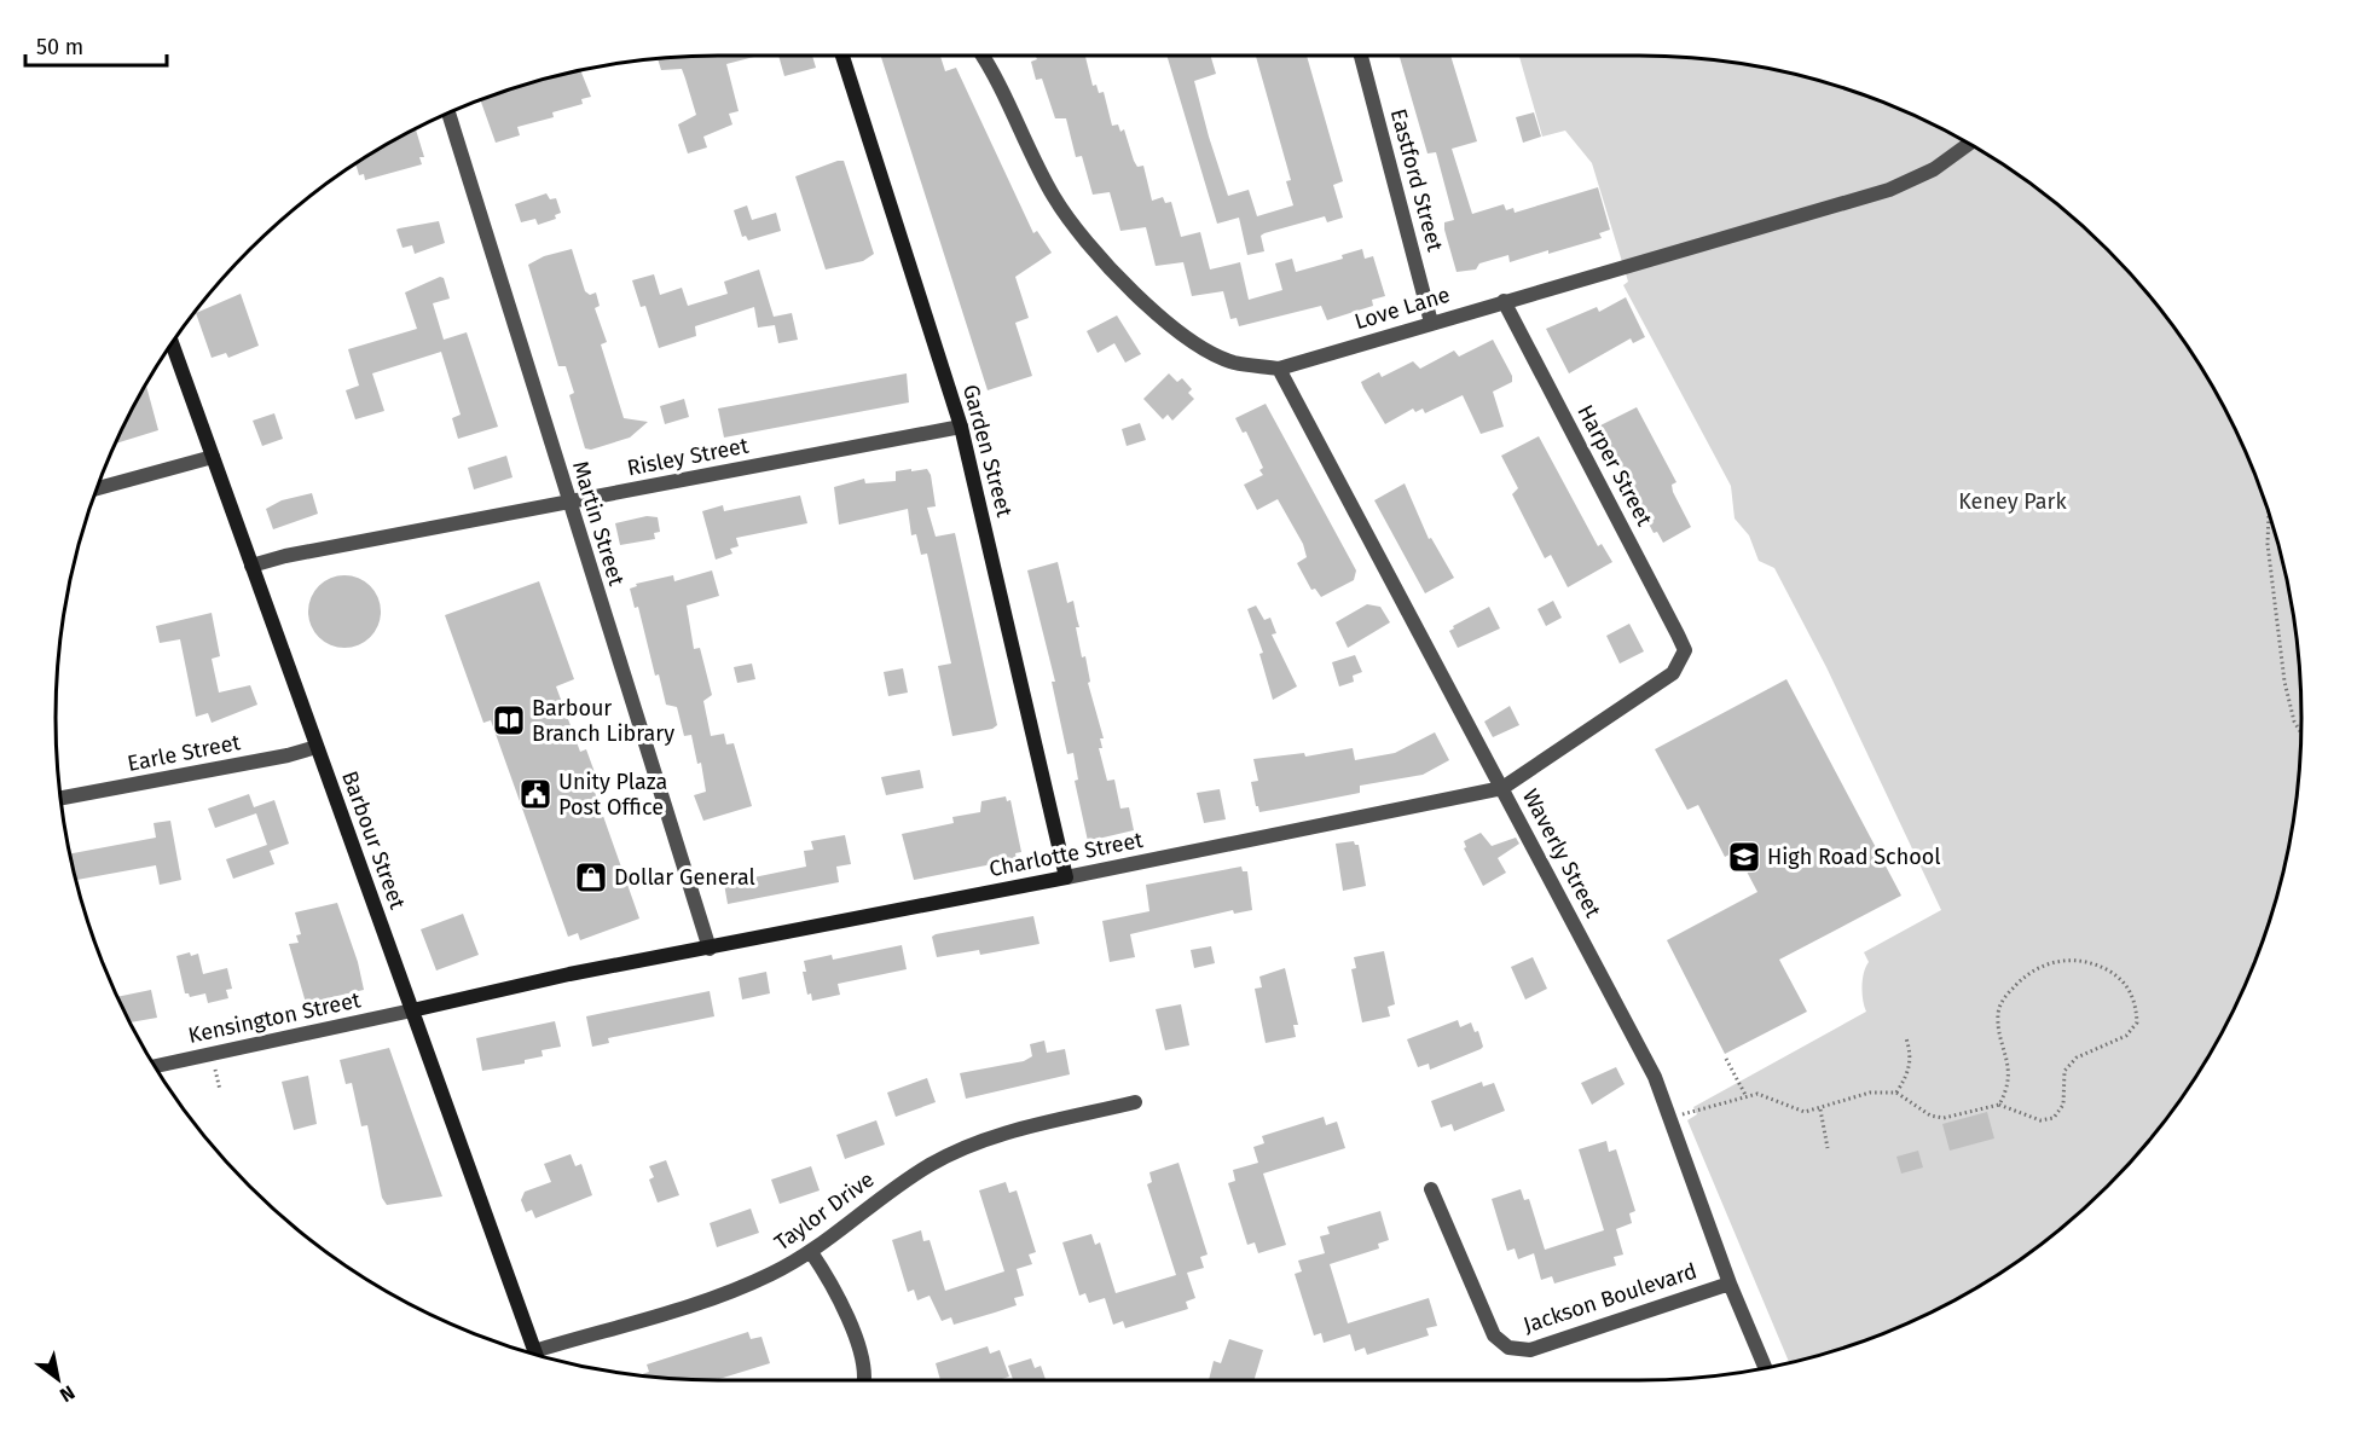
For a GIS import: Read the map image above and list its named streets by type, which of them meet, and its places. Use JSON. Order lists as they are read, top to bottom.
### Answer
{
  "streets": {
    "street": [
      "Eastford Street",
      "Love Lane",
      "Garden Street",
      "Risley Street",
      "Harper Street",
      "Martin Street",
      "Earle Street",
      "Barbour Street",
      "Waverly Street",
      "Charlotte Street",
      "Kensington Street",
      "Taylor Drive",
      "Jackson Boulevard"
    ]
  },
  "crossings": [
    ["Eastford Street", "Love Lane"],
    ["Love Lane", "Harper Street"],
    ["Love Lane", "Waverly Street"],
    ["Garden Street", "Risley Street"],
    ["Garden Street", "Charlotte Street"],
    ["Risley Street", "Martin Street"],
    ["Risley Street", "Barbour Street"],
    ["Harper Street", "Charlotte Street"],
    ["Martin Street", "Charlotte Street"],
    ["Earle Street", "Barbour Street"],
    ["Barbour Street", "Charlotte Street"],
    ["Barbour Street", "Kensington Street"],
    ["Waverly Street", "Charlotte Street"],
    ["Waverly Street", "Jackson Boulevard"],
    ["Charlotte Street", "Kensington Street"]
  ],
  "parks": ["Keney Park"],
  "places": {
    "library": ["Barbour Branch Library"],
    "public building": ["Unity Plaza Post Office"],
    "school or university": ["High Road School"],
    "shop": ["Dollar General"]
  },
  "scale_bar": "50 m",
  "north": "bottom right"
}
